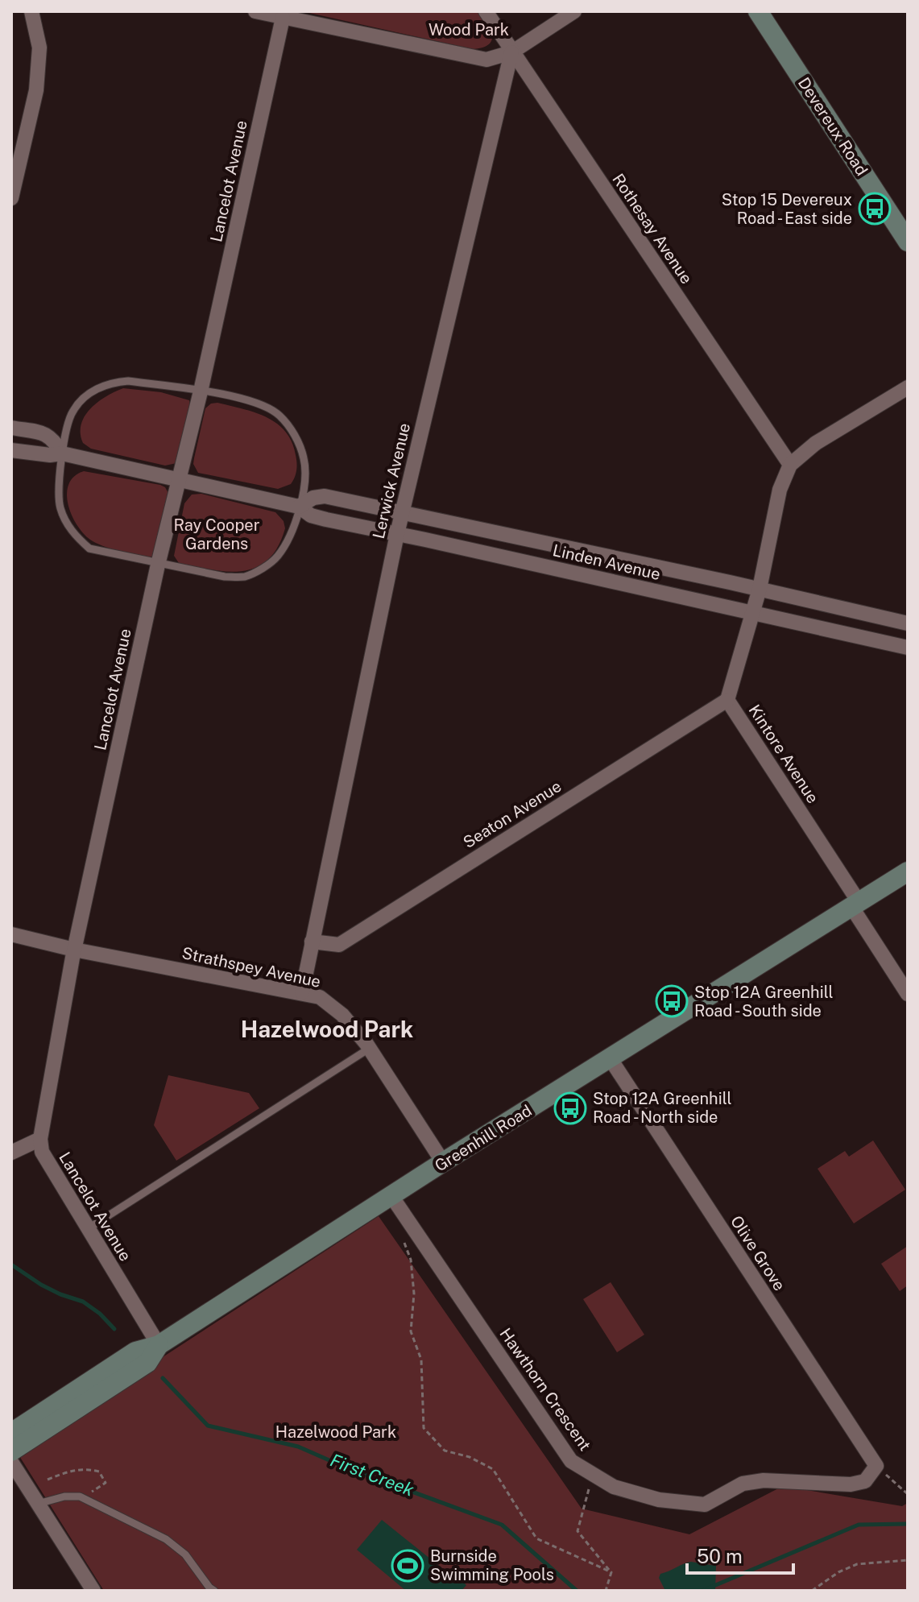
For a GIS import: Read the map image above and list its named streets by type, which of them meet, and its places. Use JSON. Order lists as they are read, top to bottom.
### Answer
{
  "streets": {
    "main road": ["Devereux Road", "Greenhill Road"],
    "street": [
      "Lancelot Avenue",
      "Rothesay Avenue",
      "Lerwick Avenue",
      "Linden Avenue",
      "Kintore Avenue",
      "Seaton Avenue",
      "Strathspey Avenue",
      "Olive Grove",
      "Hawthorn Crescent"
    ]
  },
  "crossings": [
    ["Lancelot Avenue", "Linden Avenue"],
    ["Lancelot Avenue", "Strathspey Avenue"],
    ["Lancelot Avenue", "Greenhill Road"],
    ["Rothesay Avenue", "Lerwick Avenue"],
    ["Rothesay Avenue", "Kintore Avenue"],
    ["Lerwick Avenue", "Linden Avenue"],
    ["Lerwick Avenue", "Seaton Avenue"],
    ["Lerwick Avenue", "Strathspey Avenue"],
    ["Linden Avenue", "Kintore Avenue"],
    ["Kintore Avenue", "Seaton Avenue"],
    ["Kintore Avenue", "Greenhill Road"],
    ["Strathspey Avenue", "Greenhill Road"],
    ["Greenhill Road", "Olive Grove"],
    ["Greenhill Road", "Hawthorn Crescent"],
    ["Olive Grove", "Hawthorn Crescent"]
  ],
  "districts": ["Hazelwood Park"],
  "water": ["First Creek"],
  "parks": ["Wood Park", "Ray Cooper Gardens", "Hazelwood Park"],
  "places": {
    "bus stop": ["Stop 15 Devereux Road - East side", "Stop 12A Greenhill Road - South side", "Stop 12A Greenhill Road - North side"],
    "sports": ["Burnside Swimming Pools"]
  },
  "scale_bar": "50 m"
}
